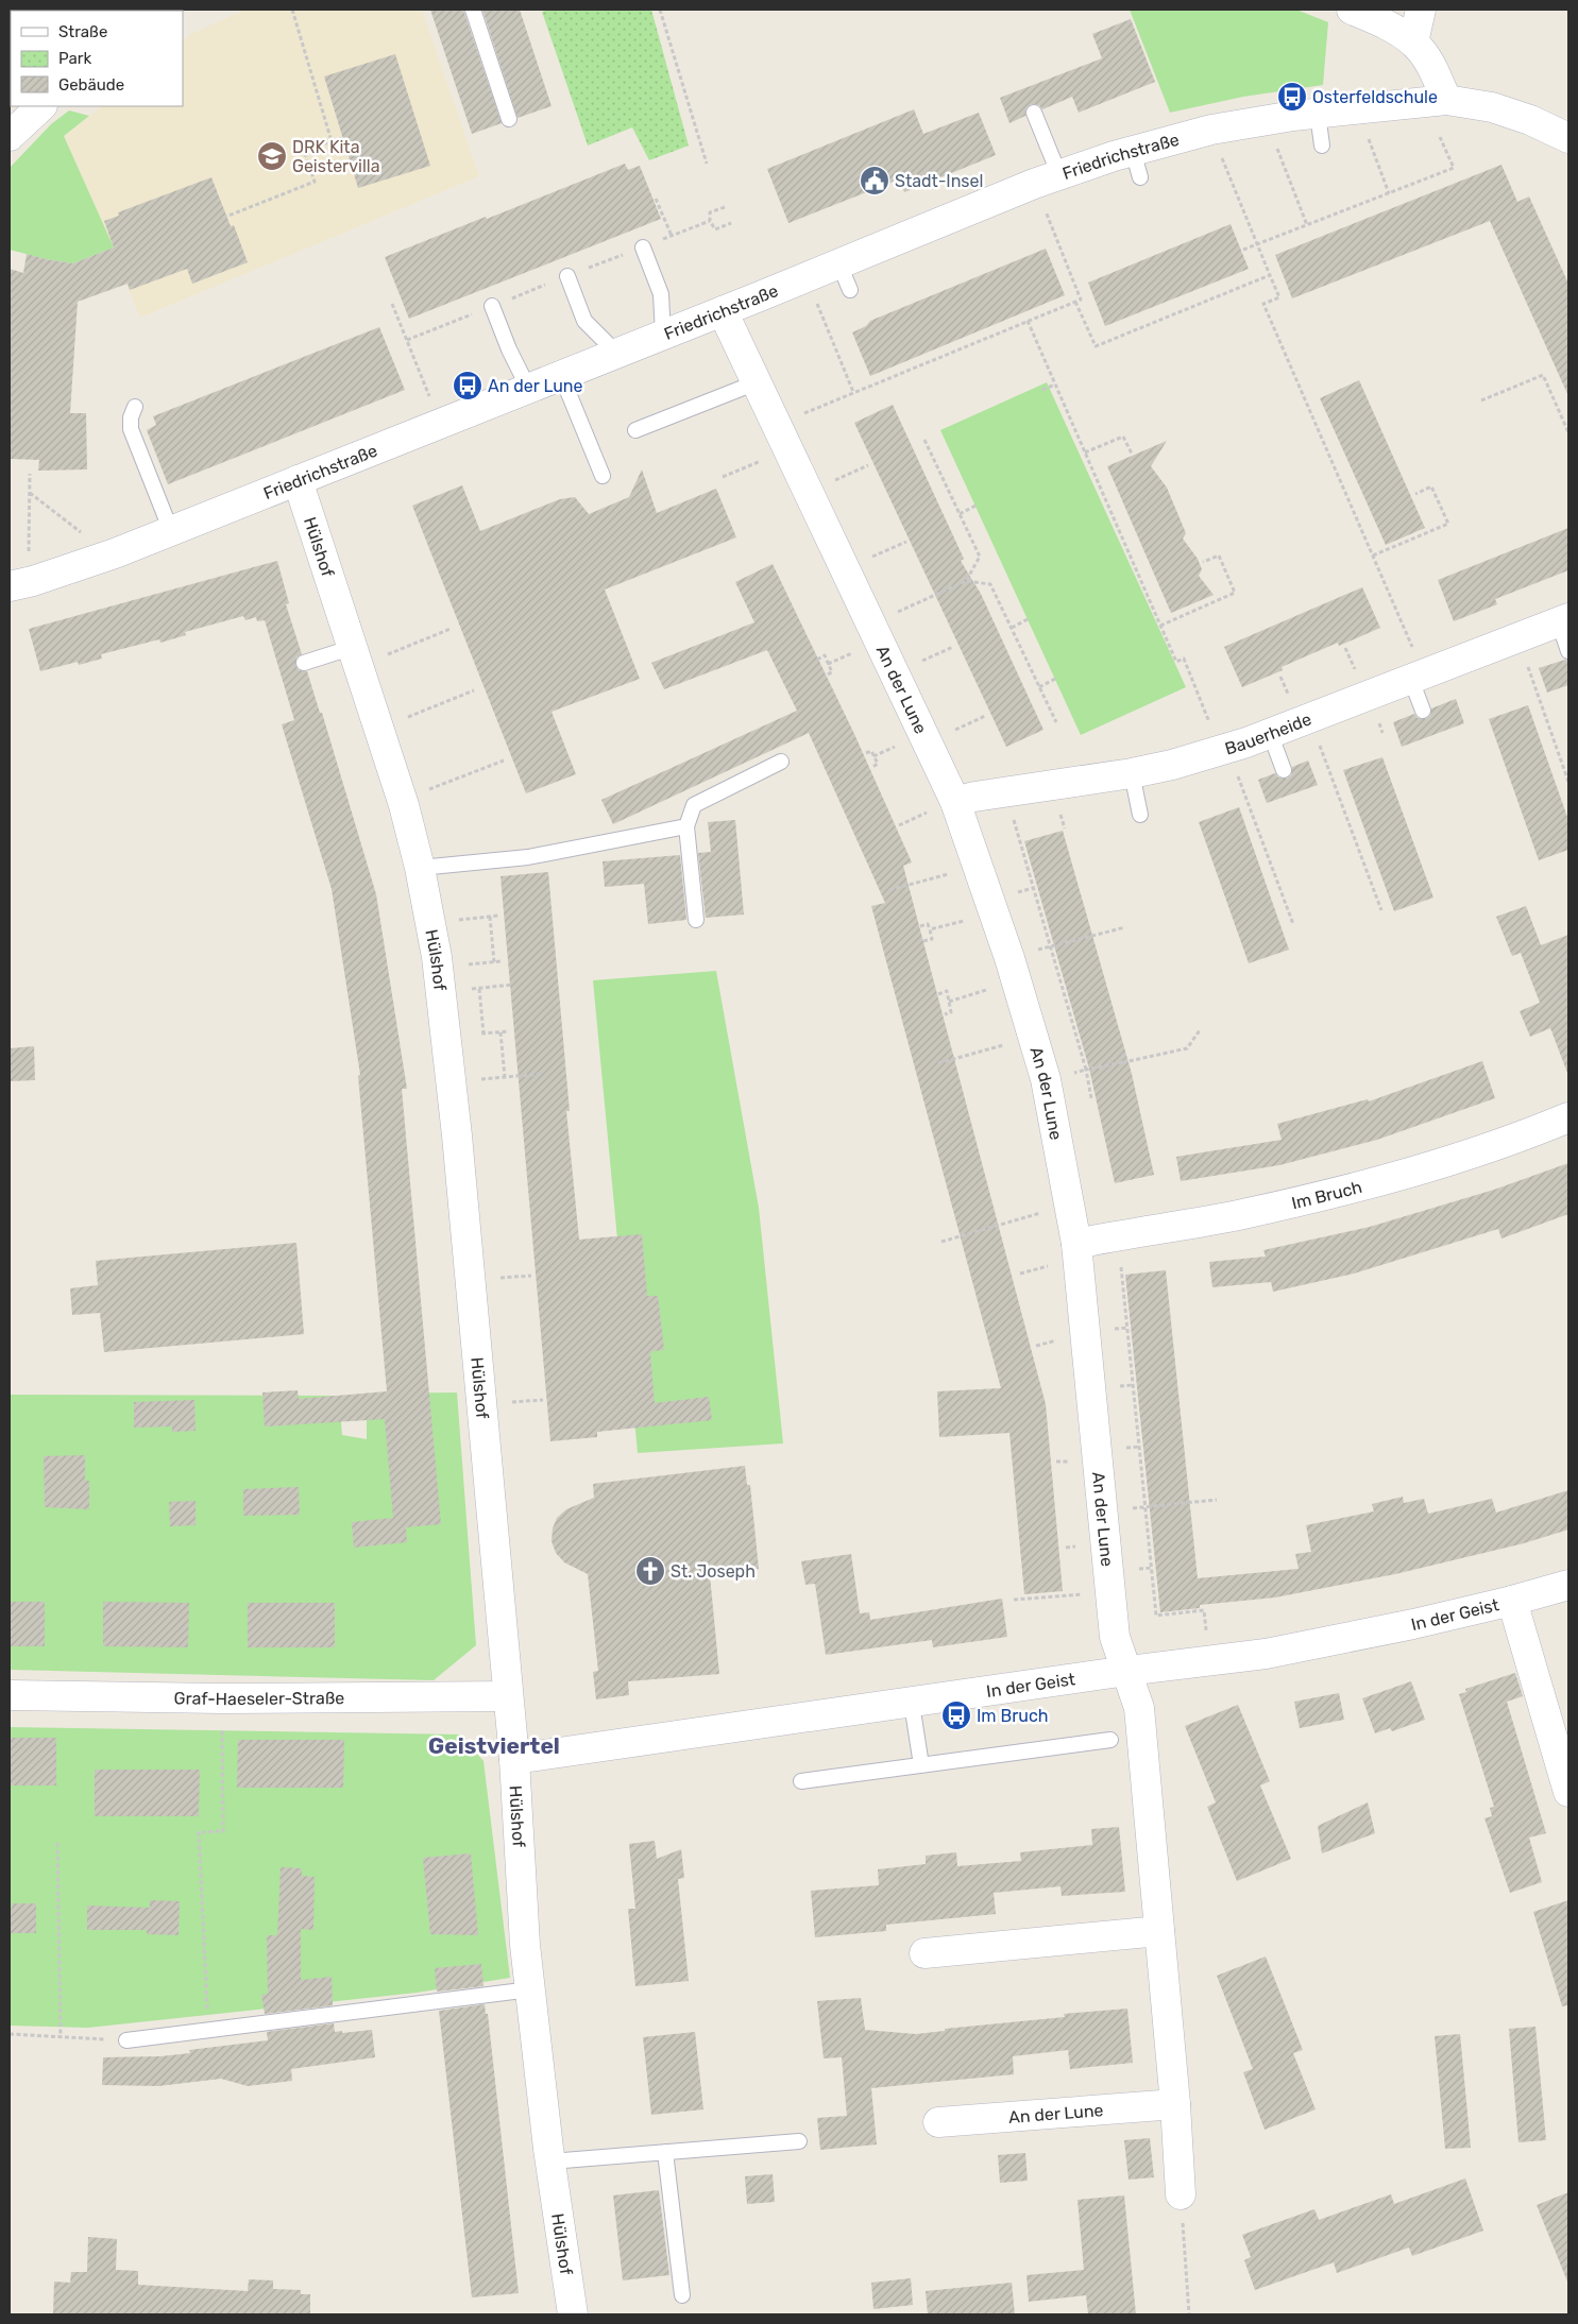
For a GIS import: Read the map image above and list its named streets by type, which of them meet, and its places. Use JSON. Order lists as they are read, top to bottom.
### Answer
{
  "streets": {
    "street": [
      "Friedrichstraße",
      "Hülshof",
      "An der Lune",
      "Bauerheide",
      "Im Bruch",
      "In der Geist",
      "Graf-Haeseler-Straße"
    ]
  },
  "crossings": [
    ["Friedrichstraße", "Hülshof"],
    ["Friedrichstraße", "An der Lune"],
    ["Hülshof", "In der Geist"],
    ["Hülshof", "Graf-Haeseler-Straße"],
    ["An der Lune", "Bauerheide"],
    ["An der Lune", "Im Bruch"],
    ["An der Lune", "In der Geist"]
  ],
  "districts": ["Geistviertel"],
  "places": {
    "bus stop": ["Osterfeldschule", "An der Lune", "Im Bruch"],
    "school or university": ["DRK Kita Geistervilla"],
    "public building": ["Stadt-Insel"],
    "church": ["St. Joseph"]
  },
  "legend": ["Straße", "Park", "Gebäude"]
}
